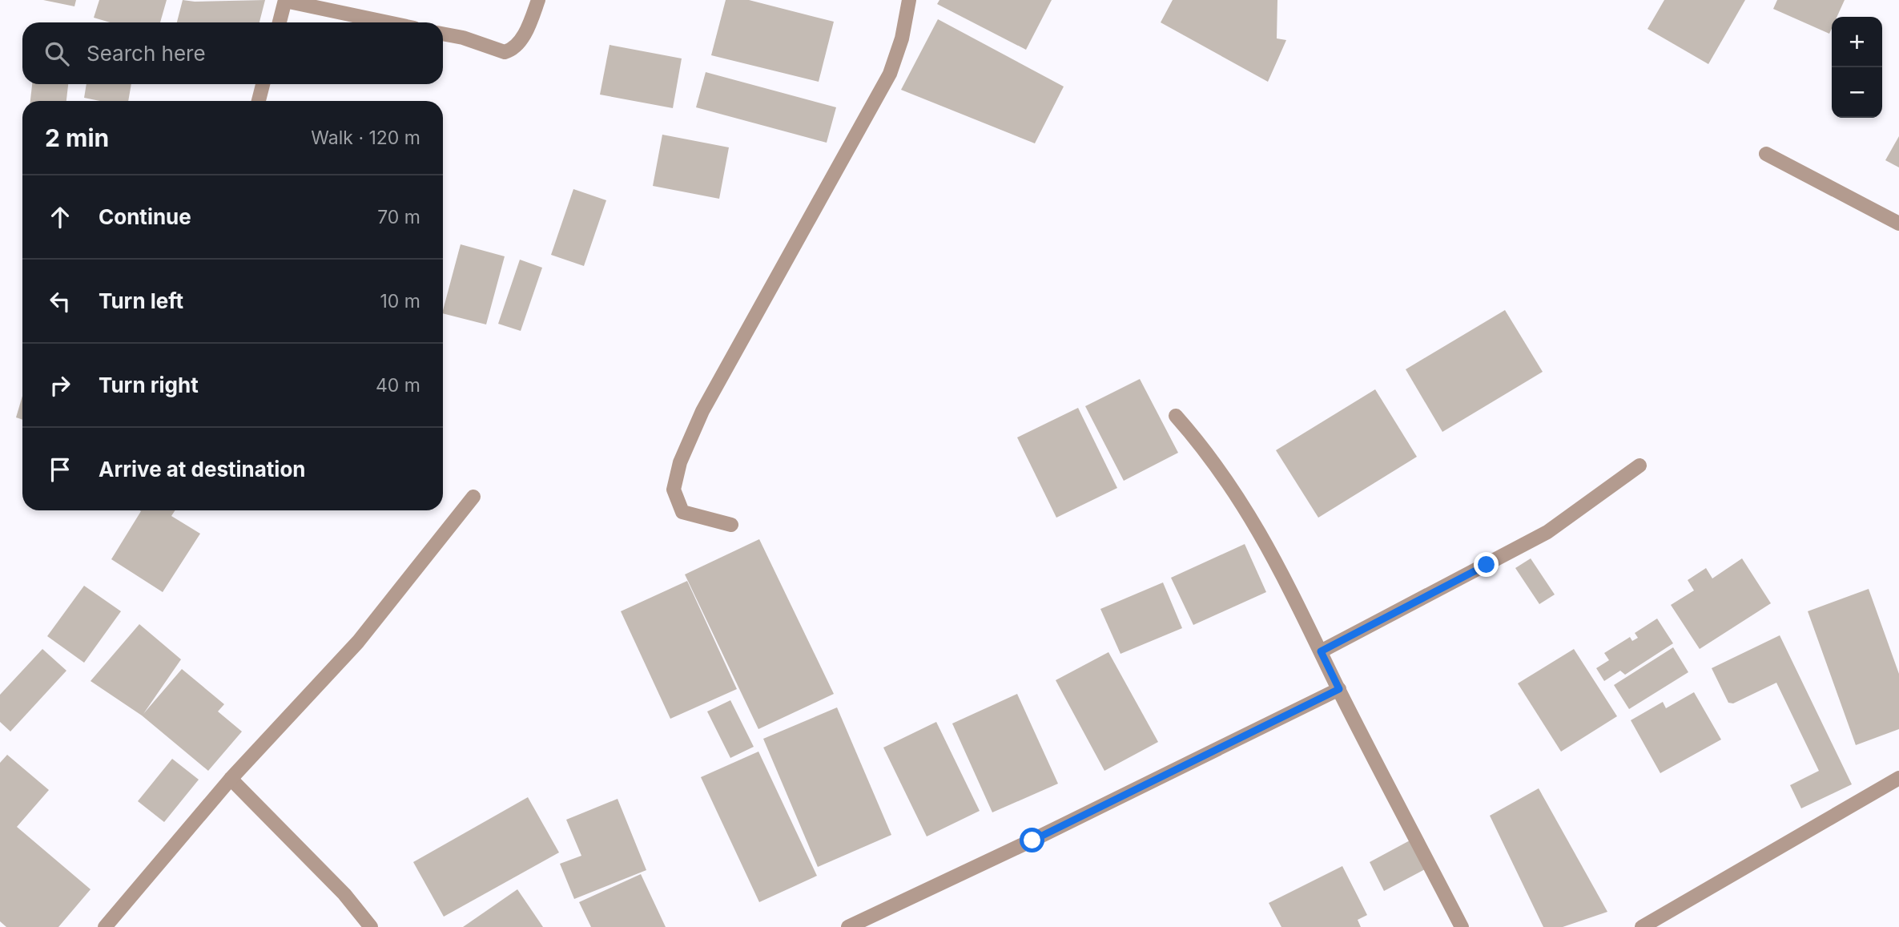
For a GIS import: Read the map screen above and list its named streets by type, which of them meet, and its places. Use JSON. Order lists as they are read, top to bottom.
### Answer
{
  "page": {
    "map_buttons": ["+", "−"],
    "search": "Search here",
    "heading": ["2 min", "Walk · 120 m"],
    "list": [
      ["Continue", "70 m"],
      ["Turn left", "10 m"],
      ["Turn right", "40 m"],
      "Arrive at destination"
    ]
  }
}
